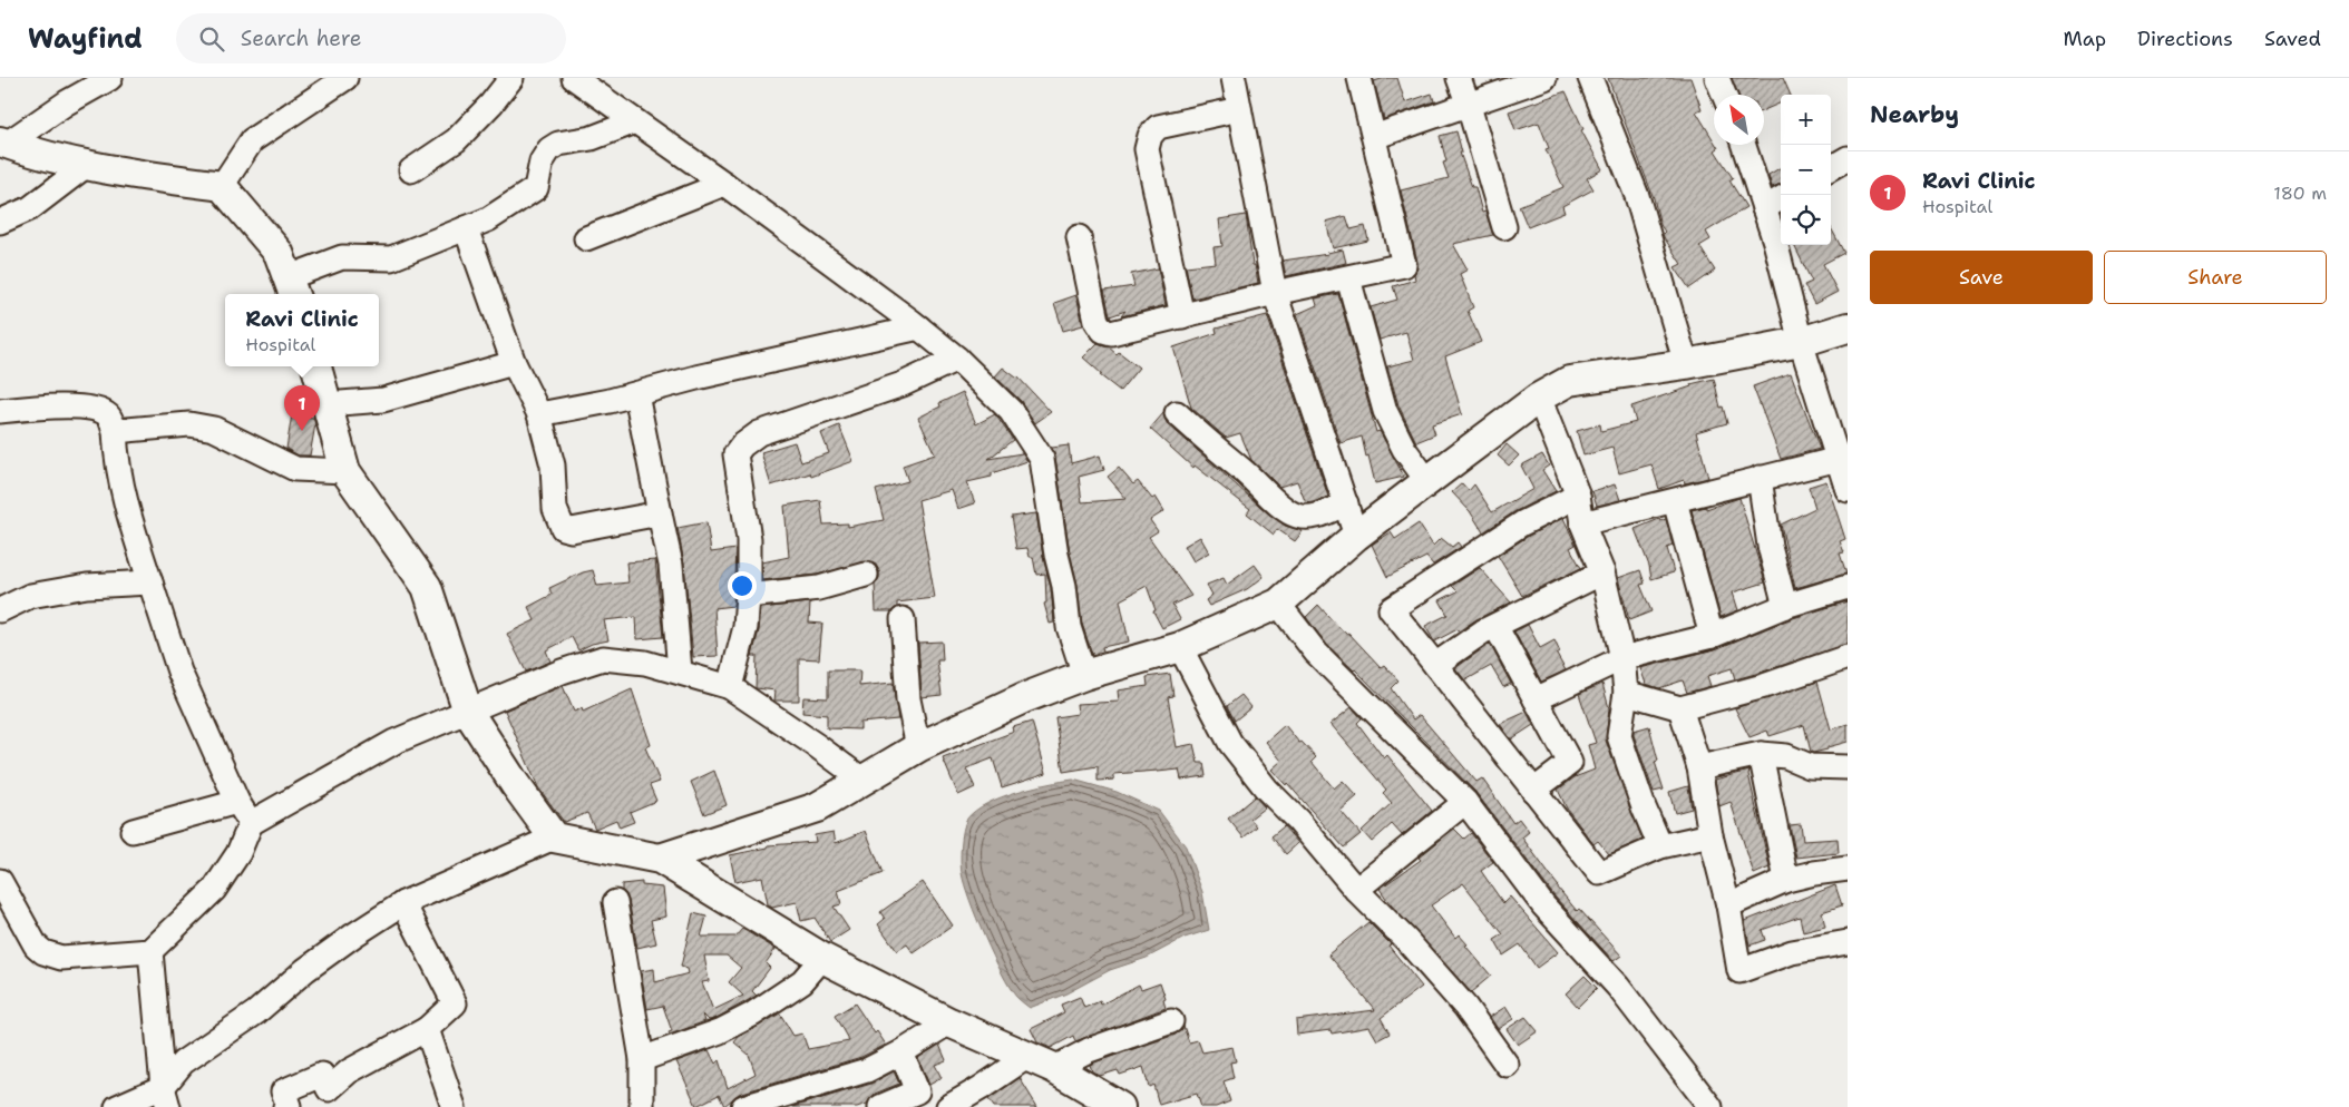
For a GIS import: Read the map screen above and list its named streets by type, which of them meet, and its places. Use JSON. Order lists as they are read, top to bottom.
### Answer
{
  "north": "top left",
  "page": {
    "header": "Wayfind",
    "search": "Search here",
    "nav": ["Map", "Directions", "Saved"],
    "heading": "Nearby",
    "map_buttons": ["+", "−"],
    "list": [
      {
        "mark": "1",
        "name": "Ravi Clinic",
        "note": "Hospital",
        "value": "180 m"
      }
    ],
    "buttons": ["Save", "Share"],
    "popup": ["Ravi Clinic", "Hospital"],
    "pins": "1"
  }
}
